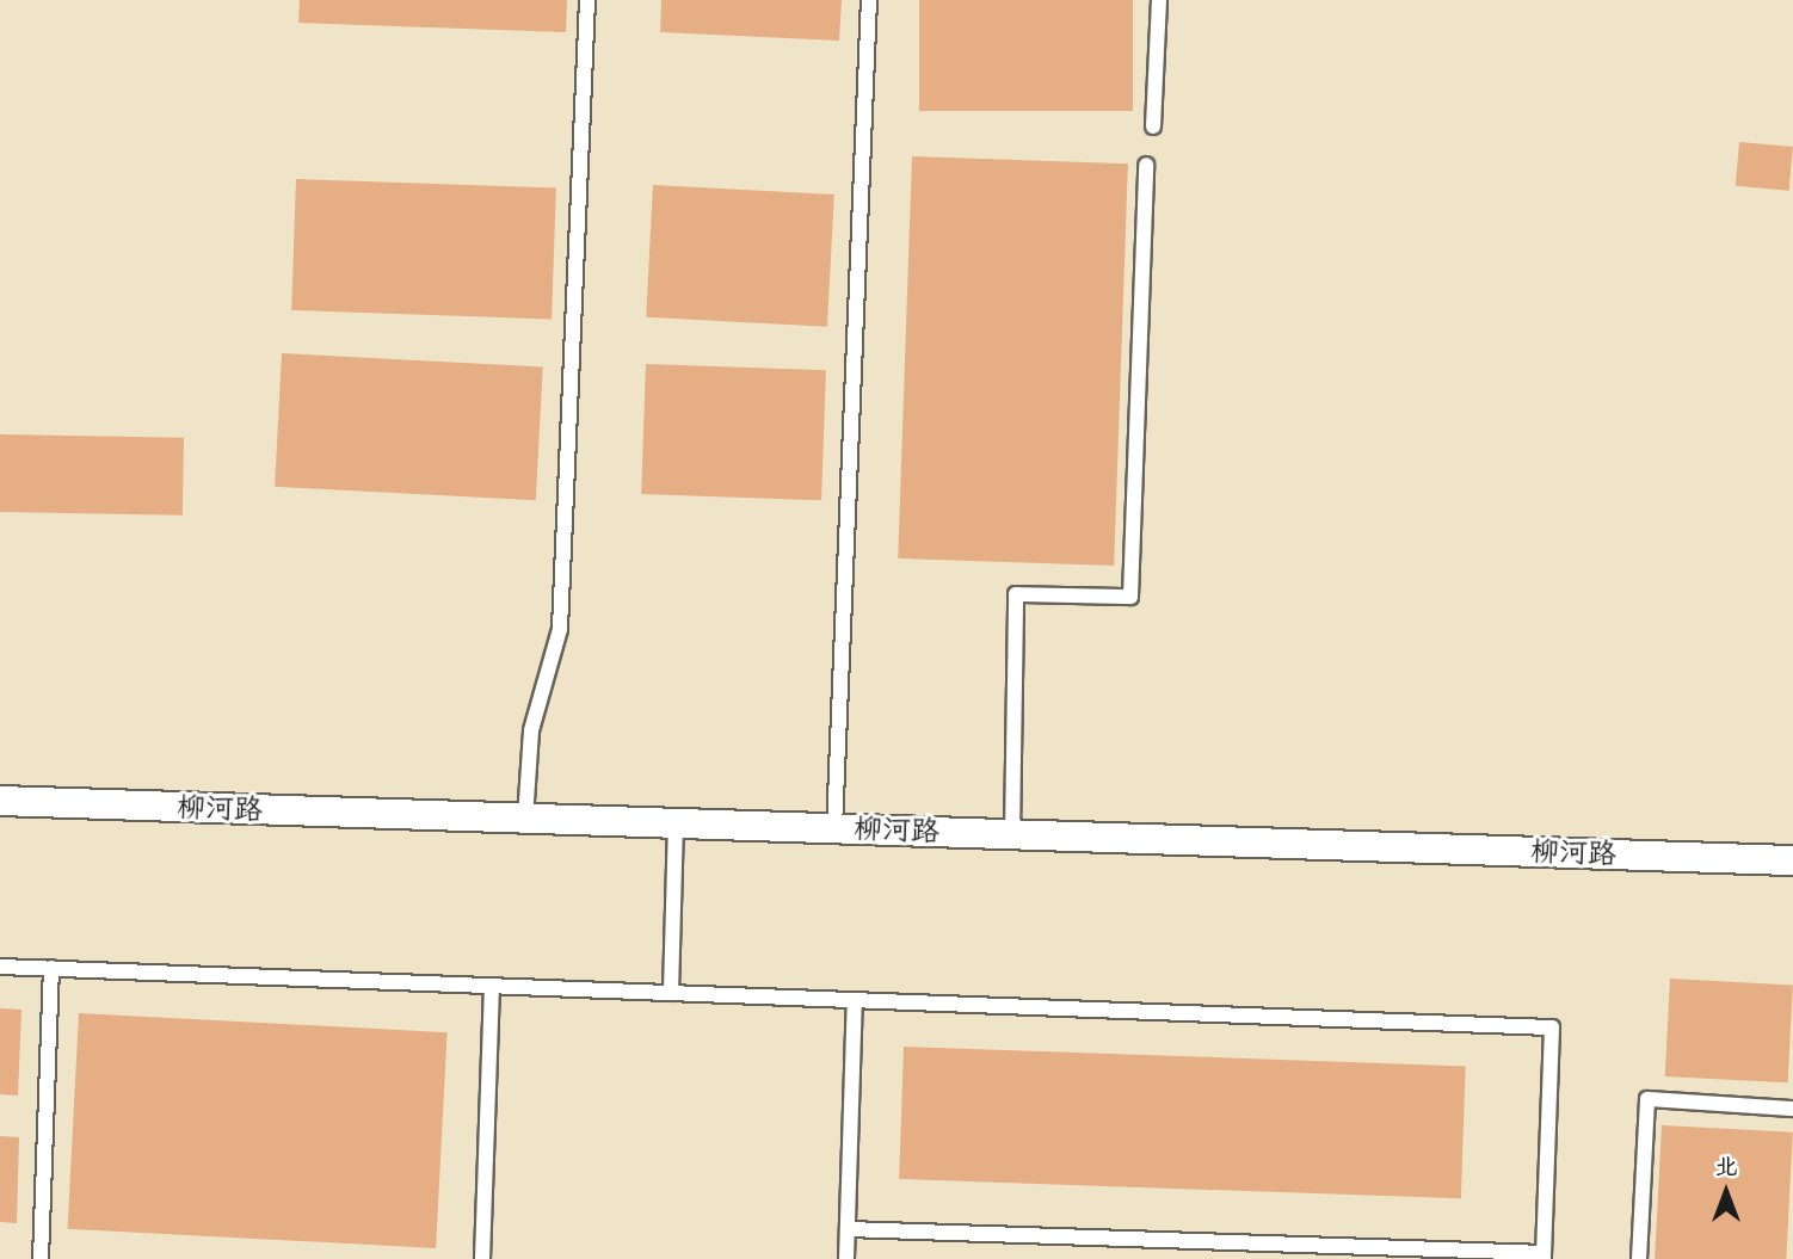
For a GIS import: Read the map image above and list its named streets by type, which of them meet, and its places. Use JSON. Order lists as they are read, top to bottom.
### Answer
{
  "streets": {
    "street": ["柳河路"]
  },
  "north": "top"
}
